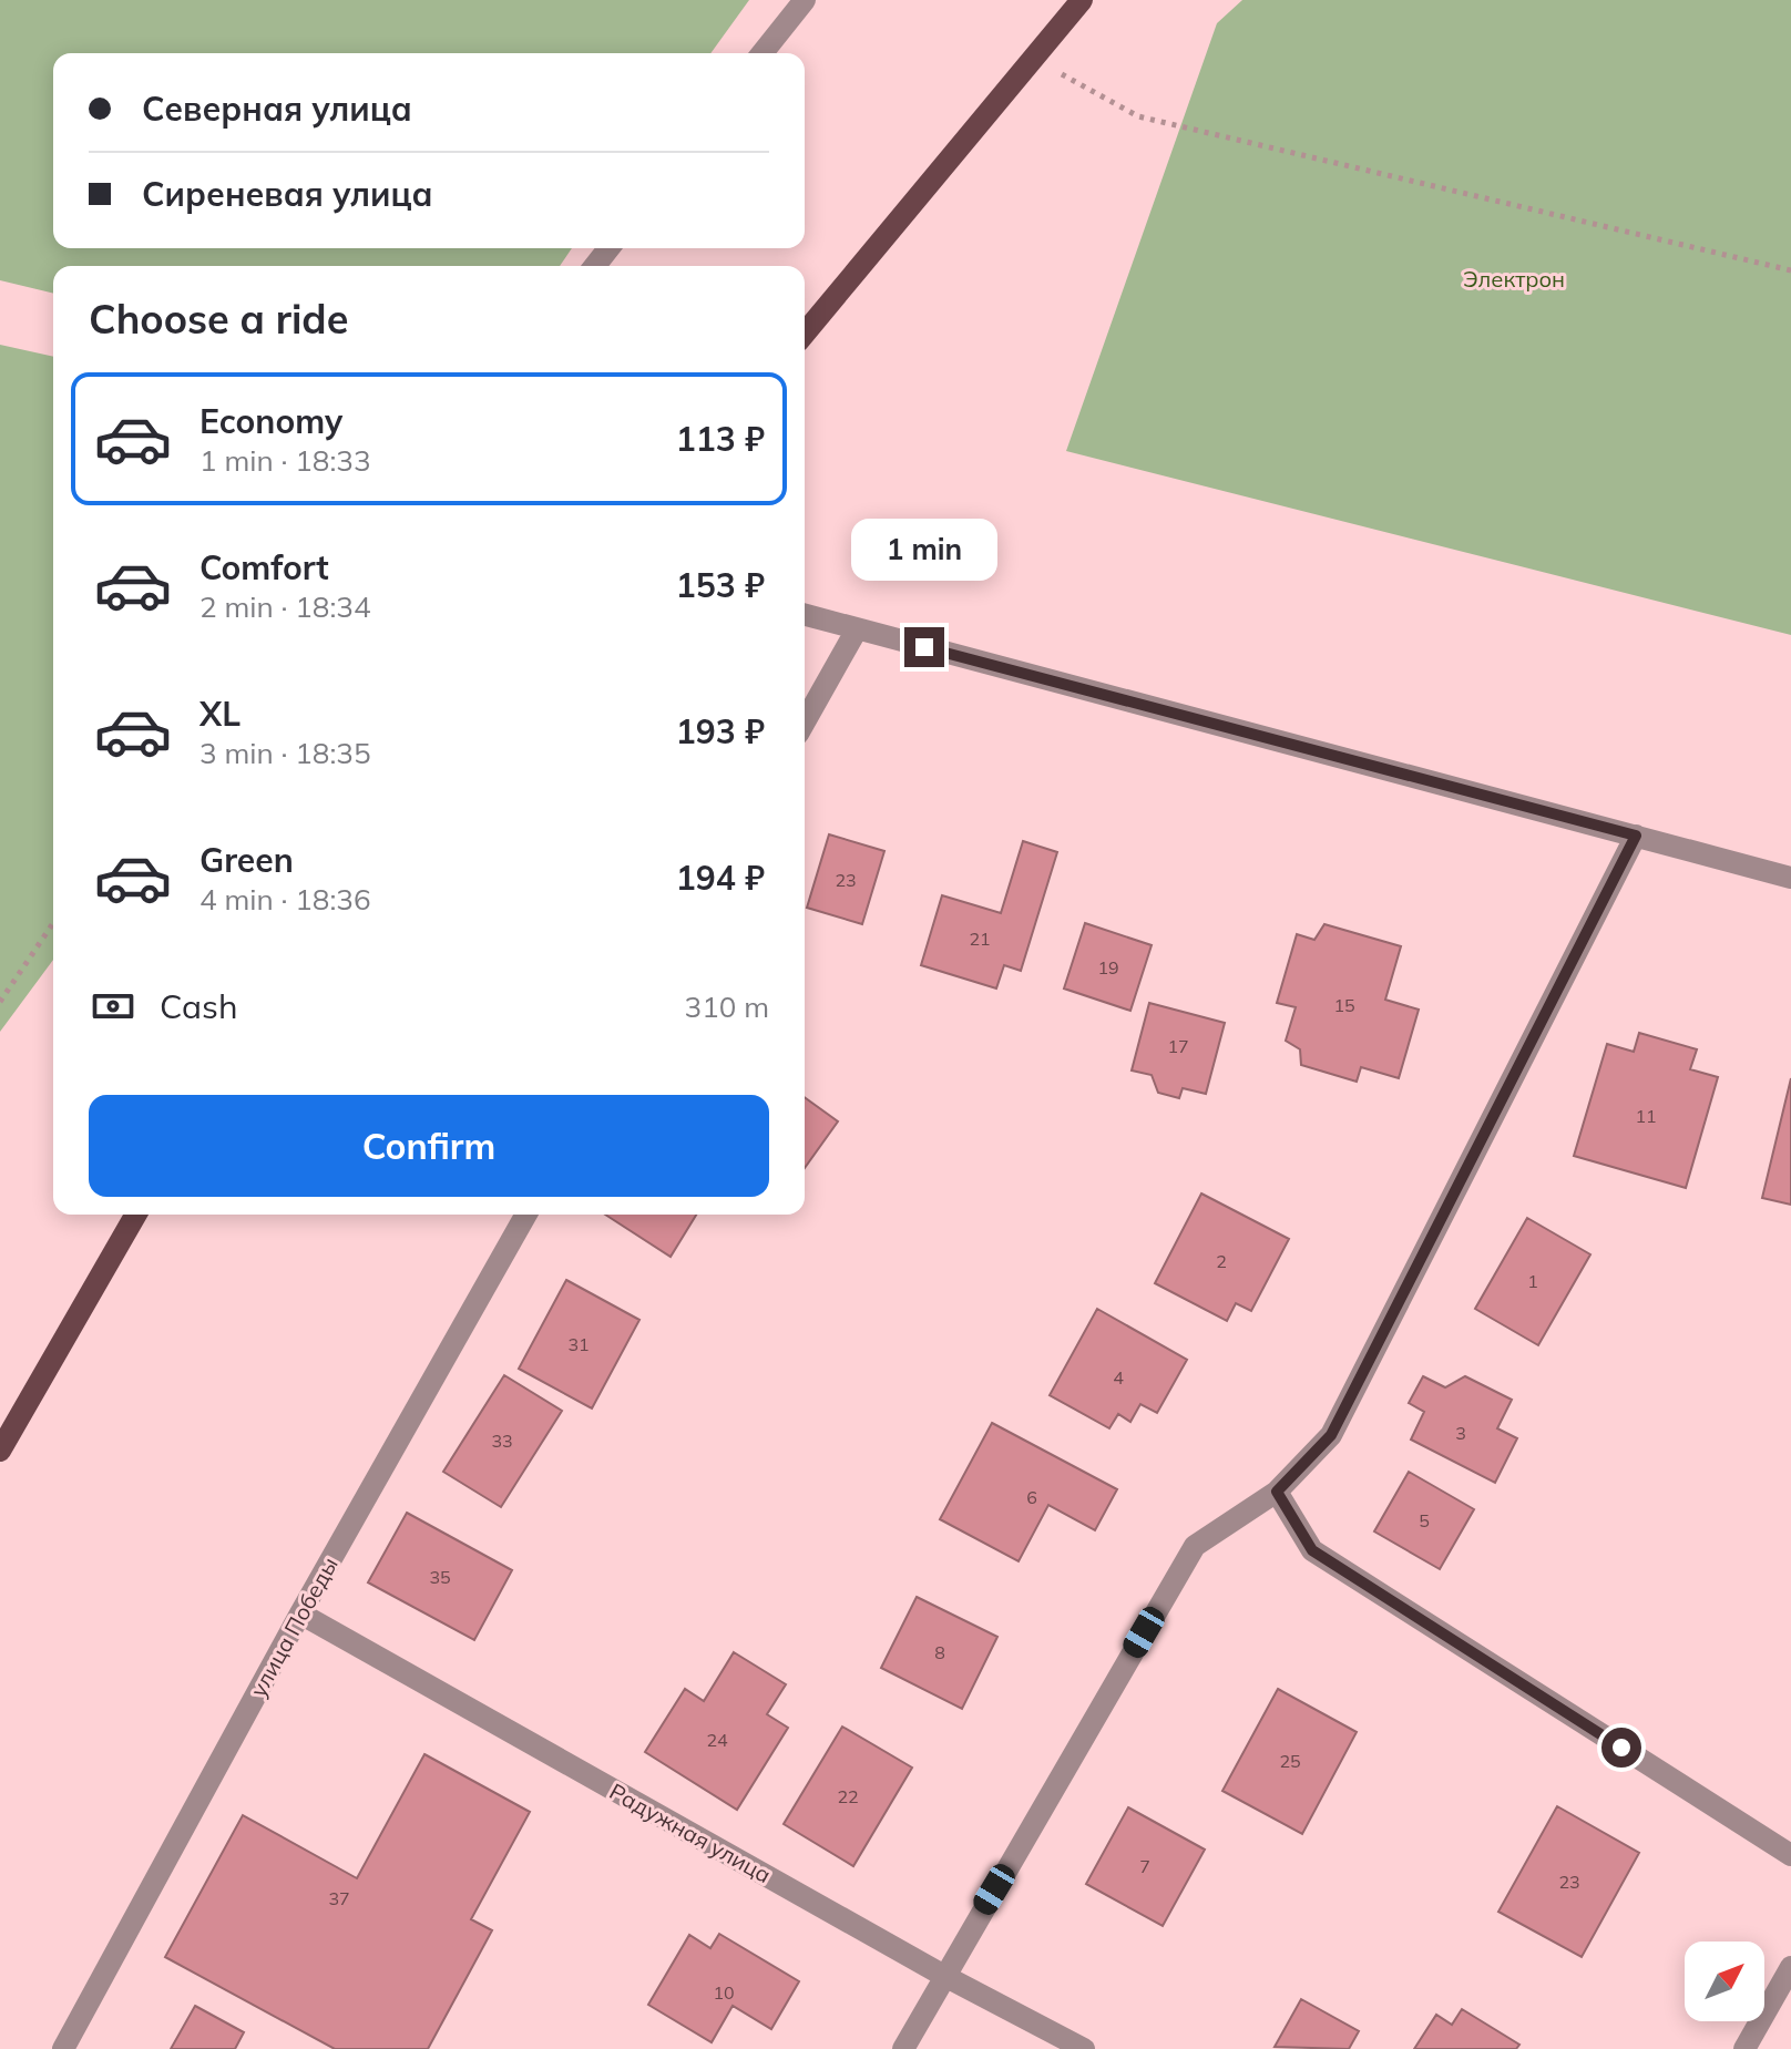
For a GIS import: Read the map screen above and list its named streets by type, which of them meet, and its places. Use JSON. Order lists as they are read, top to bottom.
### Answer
{
  "streets": {
    "street": ["улица Победы", "Радужная улица"]
  },
  "crossings": [
    ["улица Победы", "Радужная улица"]
  ],
  "parks": ["Электрон"],
  "house_numbers": [
    "23",
    "21",
    "19",
    "15",
    "17",
    "11",
    "2",
    "1",
    "31",
    "4",
    "3",
    "33",
    "6",
    "5",
    "35",
    "8",
    "24",
    "25",
    "22",
    "7",
    "23",
    "37",
    "10"
  ],
  "north": "top right",
  "page": {
    "banner": ["Северная улица", "Сиреневая улица"],
    "heading": "Choose a ride",
    "list": [
      {
        "name": "Economy",
        "note": "1 min · 18:33",
        "value": "113 ₽"
      },
      {
        "name": "Comfort",
        "note": "2 min · 18:34",
        "value": "153 ₽"
      },
      {
        "name": "XL",
        "note": "3 min · 18:35",
        "value": "193 ₽"
      },
      {
        "name": "Green",
        "note": "4 min · 18:36",
        "value": "194 ₽"
      }
    ],
    "bubble": "1 min",
    "pay": ["Cash", "310 m"],
    "buttons": "Confirm"
  }
}
